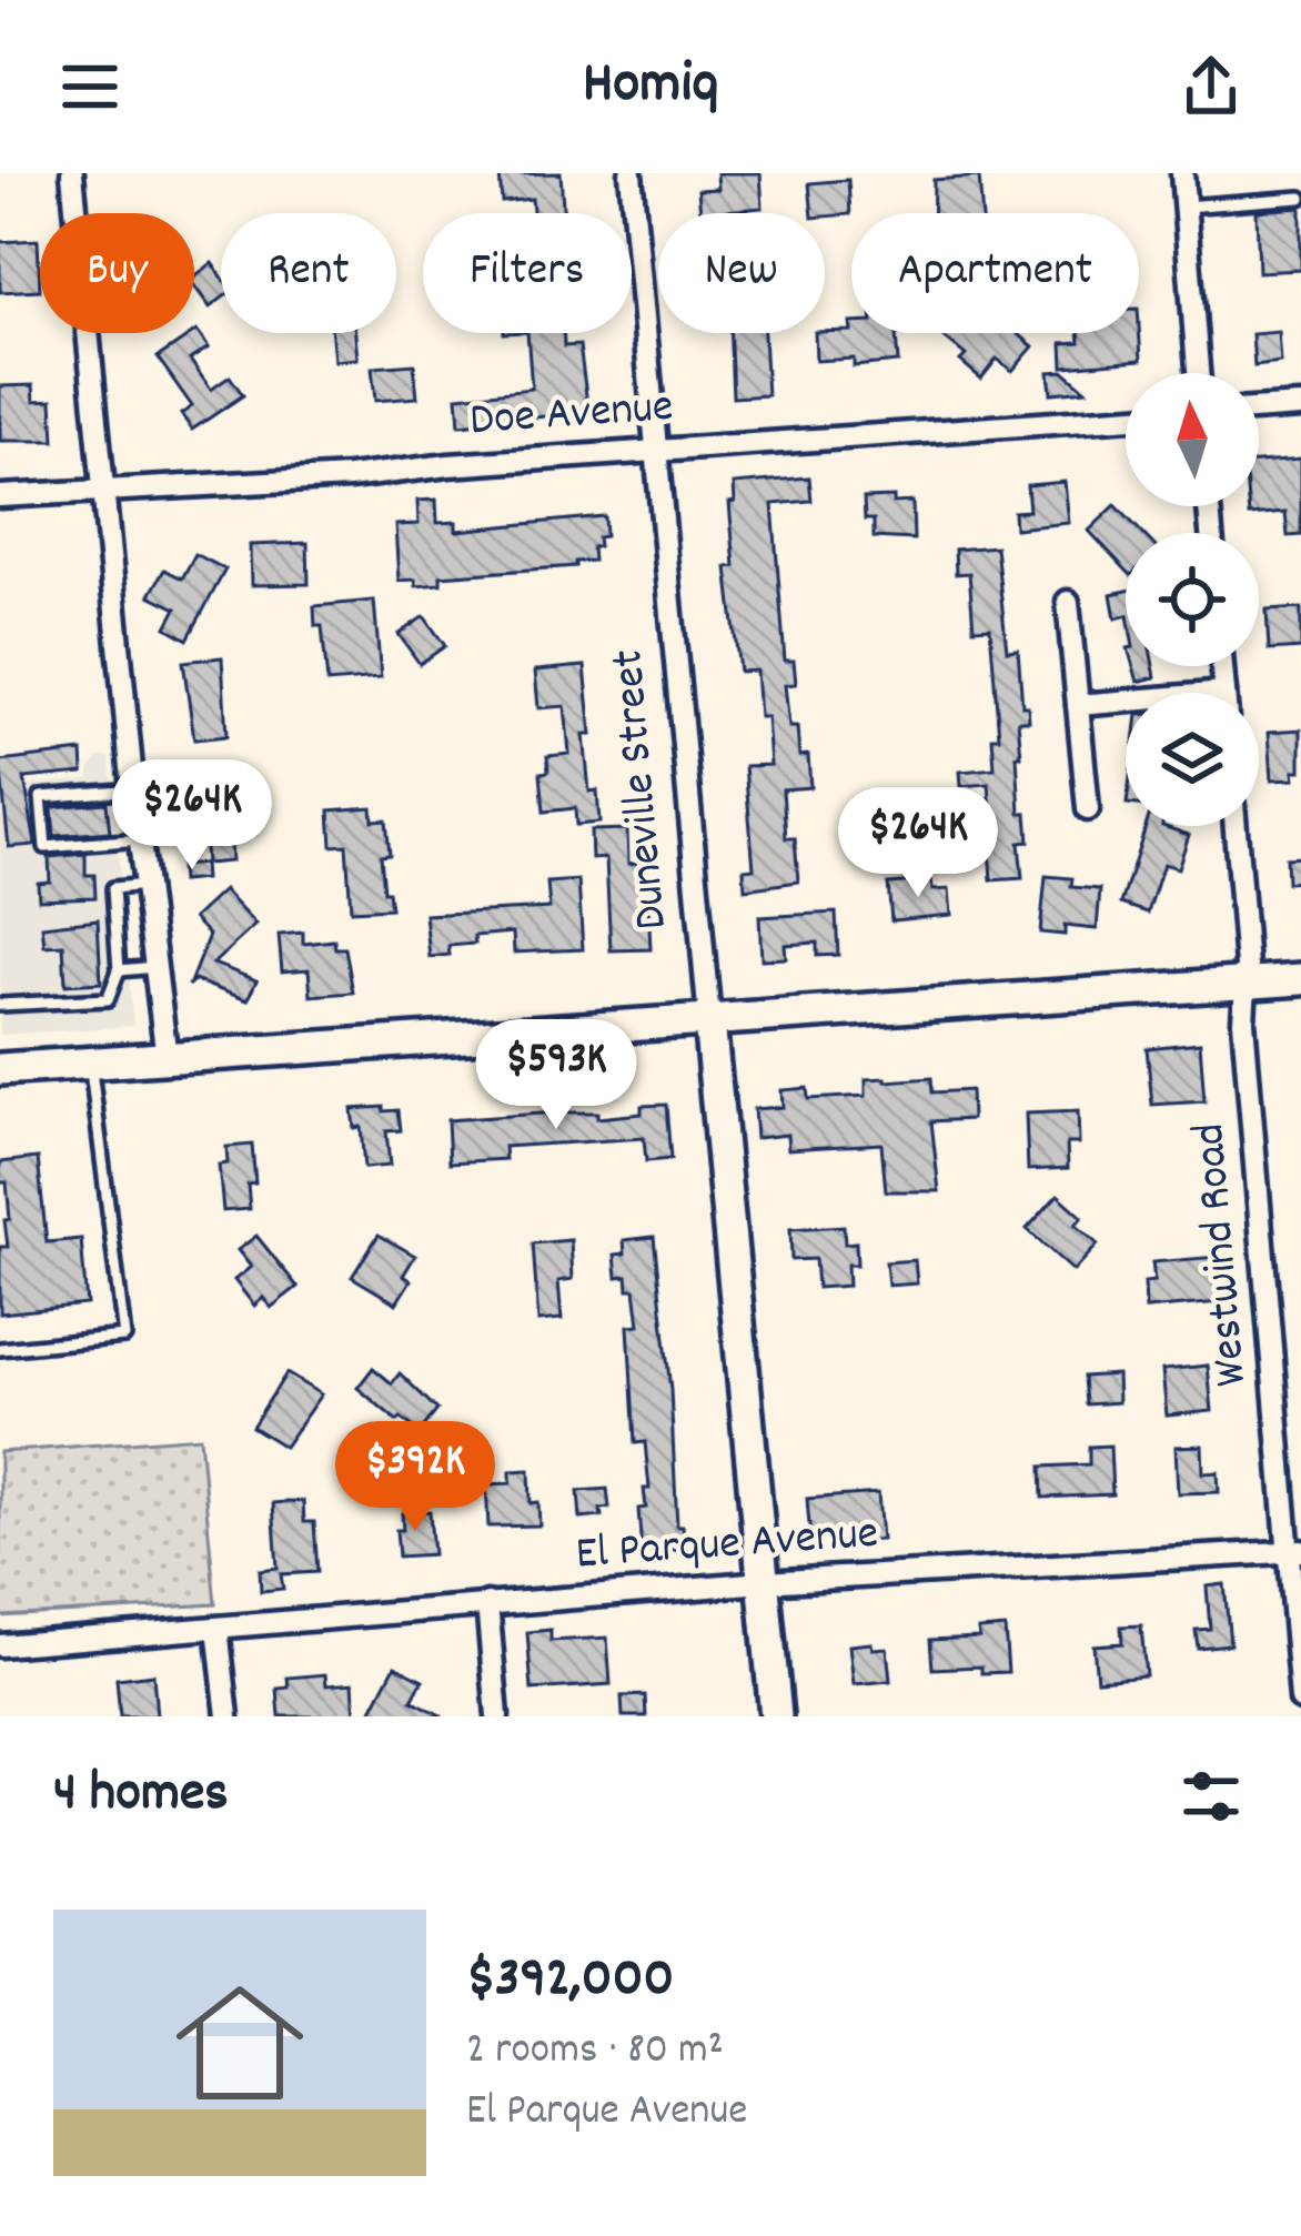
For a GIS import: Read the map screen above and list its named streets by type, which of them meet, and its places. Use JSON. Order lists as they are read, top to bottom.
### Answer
{
  "streets": {
    "main road": ["Duneville Street"],
    "street": ["Doe Avenue", "Westwind Road", "El Parque Avenue"]
  },
  "crossings": [
    ["Doe Avenue", "Duneville Street"],
    ["Duneville Street", "El Parque Avenue"],
    ["Westwind Road", "El Parque Avenue"]
  ],
  "north": "top",
  "page": {
    "header": "Homiq",
    "chip": [
      "Buy",
      "Rent",
      "Filters",
      "New",
      "Apartment"
    ],
    "price": [
      "$264K",
      "$264K",
      "$593K",
      "$392K"
    ],
    "heading": "4 homes",
    "list": [
      {
        "name": "$392,000",
        "note": "2 rooms · 80 m² · El Parque Avenue"
      }
    ]
  }
}
